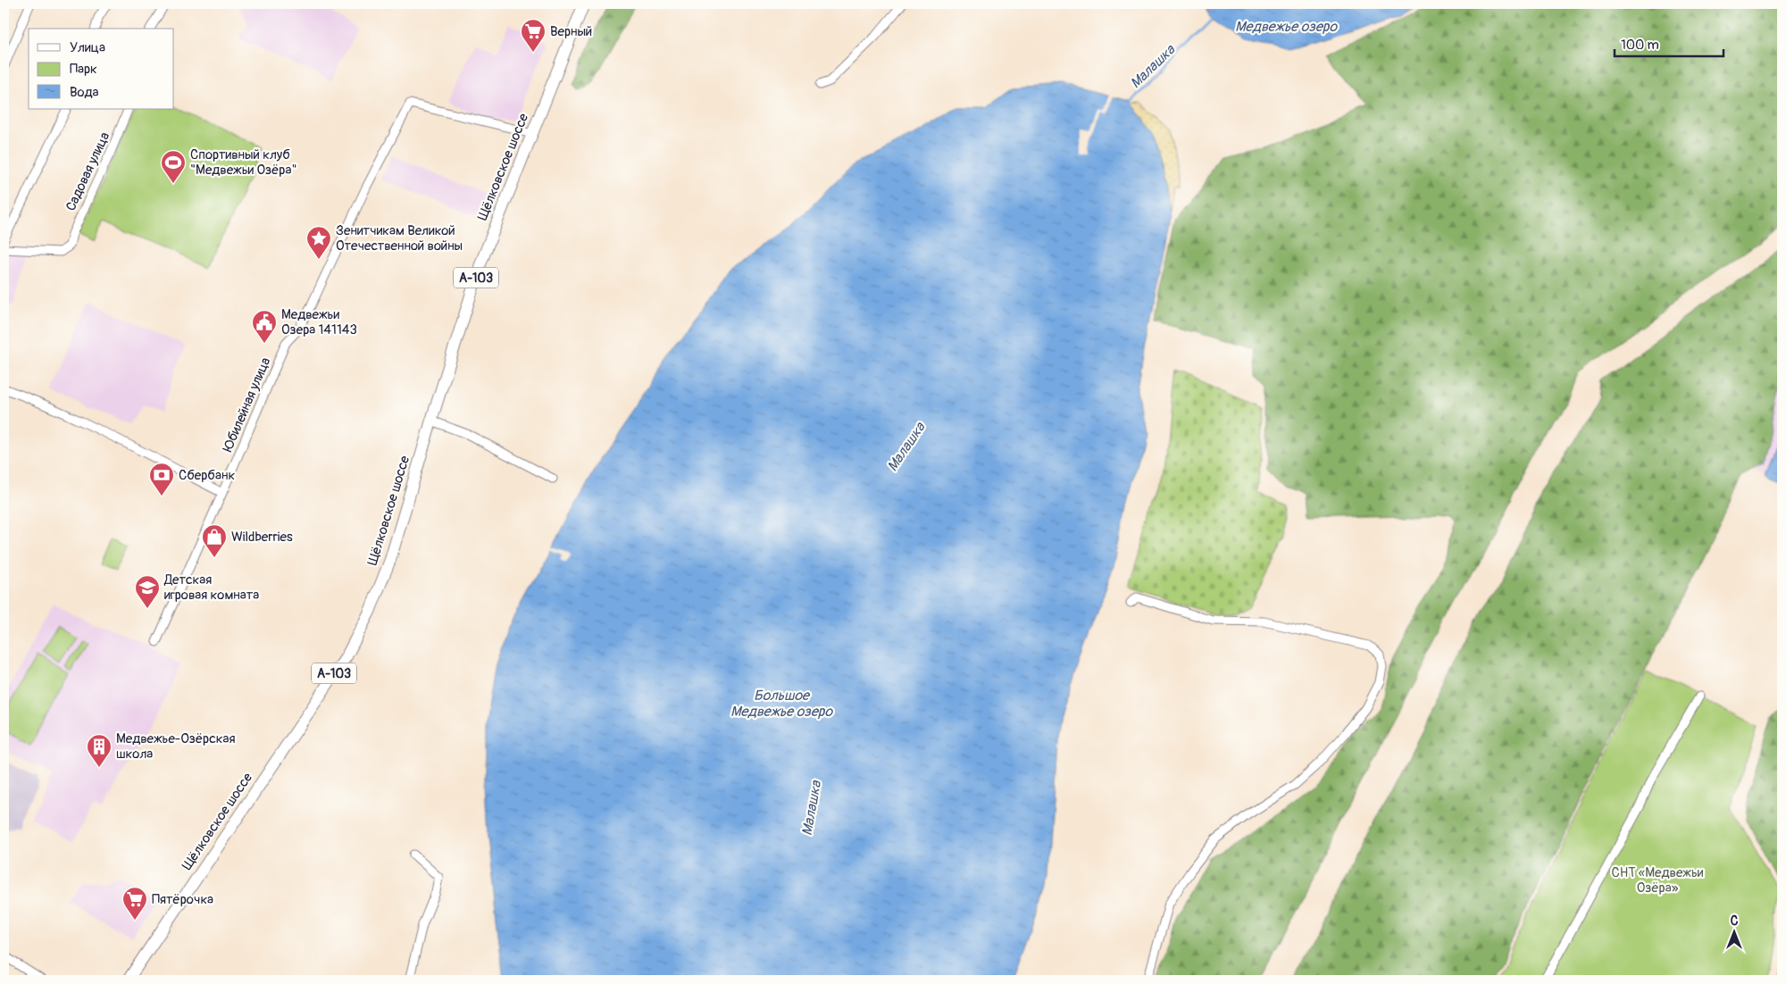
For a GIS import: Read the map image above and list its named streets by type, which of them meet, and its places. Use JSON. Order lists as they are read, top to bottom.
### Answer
{
  "streets": {
    "main road": ["Щёлковское шоссе", "А-103"],
    "street": ["Садовая улица", "Юбилейная улица"]
  },
  "crossings": [
    ["Щёлковское шоссе", "Юбилейная улица"]
  ],
  "water": ["Медвежье озеро", "Малашка", "Большое Медвежье озеро"],
  "parks": ["СНТ «Медвежьи Озёра»"],
  "places": {
    "supermarket": ["Верный", "Пятёрочка"],
    "sports": ["Спортивный клуб \"Медвежьи Озёра\""],
    "place": ["Зенитчикам Великой Отечественной войны"],
    "public building": ["Медвежьи Озера 141143"],
    "bank": ["Сбербанк"],
    "shop": ["Wildberries"],
    "school or university": ["Детская игровая комната"],
    "building": ["Медвежье-Озёрская школа"]
  },
  "legend": ["Улица", "Парк", "Вода"],
  "scale_bar": "100 m",
  "north": "top"
}
